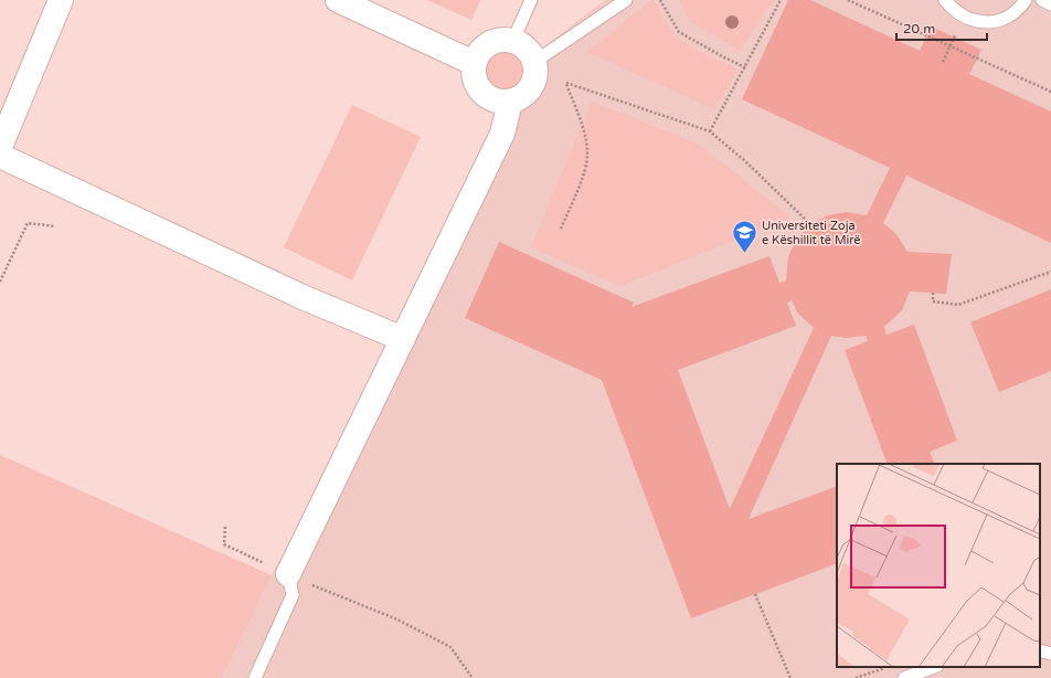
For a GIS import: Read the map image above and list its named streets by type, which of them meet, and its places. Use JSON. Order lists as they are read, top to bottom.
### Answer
{
  "places": {
    "school or university": ["Universiteti Zoja e Këshillit të Mirë"]
  },
  "scale_bar": "20 m"
}
